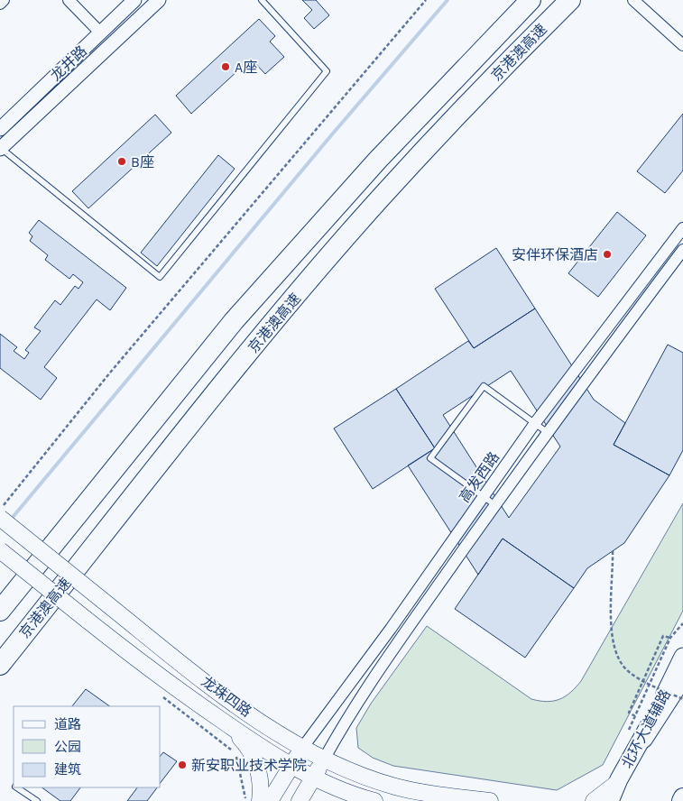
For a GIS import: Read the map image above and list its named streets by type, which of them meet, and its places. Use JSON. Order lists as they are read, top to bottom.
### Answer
{
  "streets": {
    "highway": ["京港澳高速"],
    "main road": ["龙珠四路", "北环大道辅路"],
    "street": ["龙井路", "高发西路"]
  },
  "crossings": [
    ["高发西路", "龙珠四路"]
  ],
  "places": [
    "A座",
    "B座",
    "安伴环保酒店",
    "新安职业技术学院"
  ],
  "legend": ["道路", "公园", "建筑"]
}
